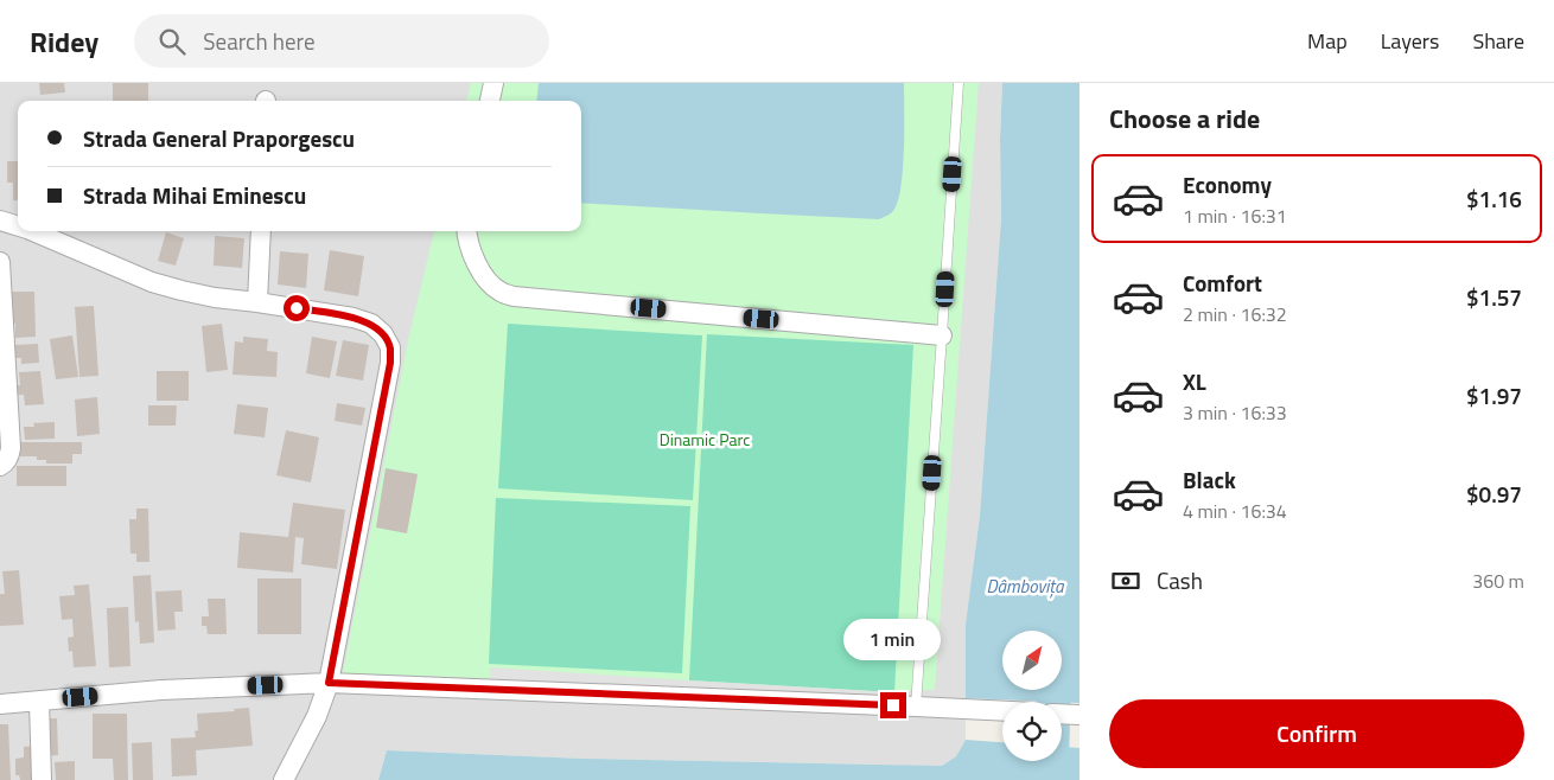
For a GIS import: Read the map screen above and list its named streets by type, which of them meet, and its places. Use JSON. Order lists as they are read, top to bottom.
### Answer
{
  "water": ["Dâmbovița"],
  "parks": ["Dinamic Parc"],
  "north": "top right",
  "page": {
    "header": "Ridey",
    "search": "Search here",
    "nav": ["Map", "Layers", "Share"],
    "heading": "Choose a ride",
    "banner": ["Strada General Praporgescu", "Strada Mihai Eminescu"],
    "list": [
      {
        "name": "Economy",
        "note": "1 min · 16:31",
        "value": "$1.16"
      },
      {
        "name": "Comfort",
        "note": "2 min · 16:32",
        "value": "$1.57"
      },
      {
        "name": "XL",
        "note": "3 min · 16:33",
        "value": "$1.97"
      },
      {
        "name": "Black",
        "note": "4 min · 16:34",
        "value": "$0.97"
      }
    ],
    "pay": ["Cash", "360 m"],
    "bubble": "1 min",
    "buttons": "Confirm"
  }
}
